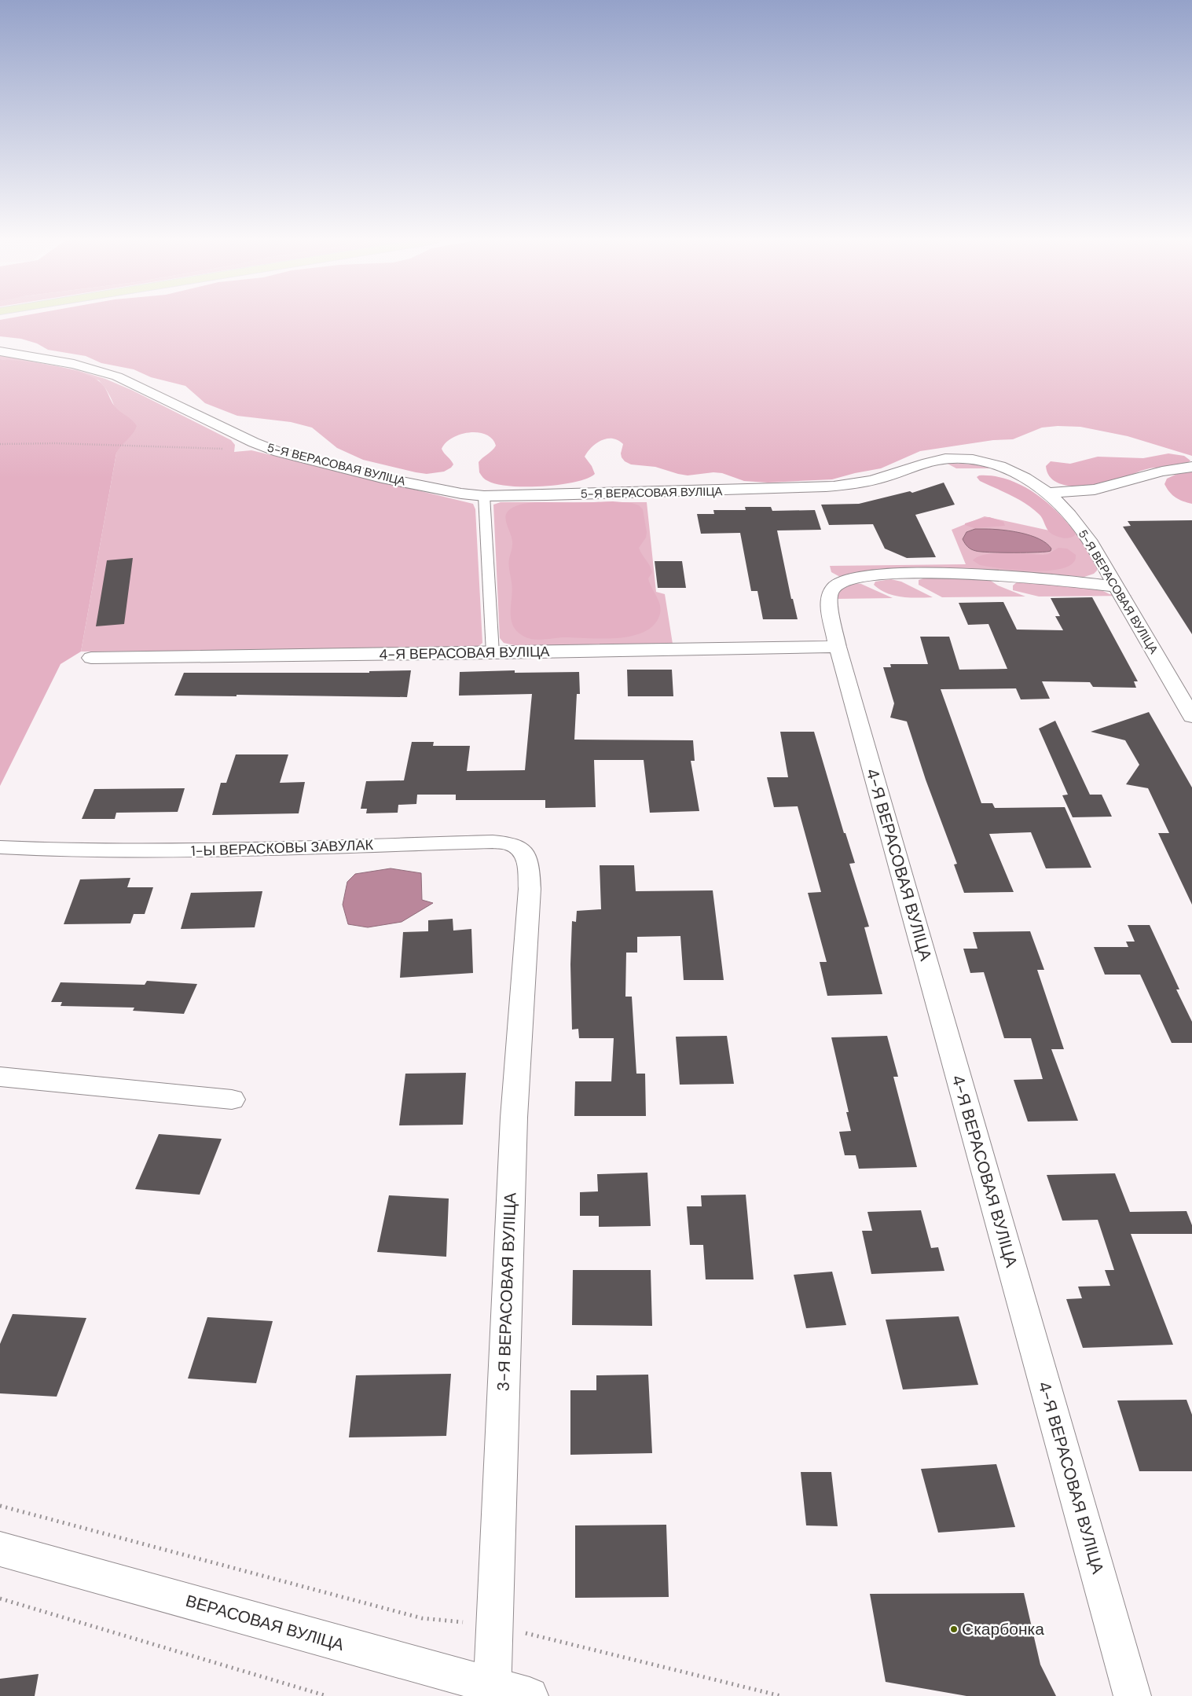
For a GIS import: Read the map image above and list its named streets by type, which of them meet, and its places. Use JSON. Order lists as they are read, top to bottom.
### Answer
{
  "streets": {
    "street": [
      "5-Я ВЕРАСОВАЯ ВУЛІЦА",
      "4-Я ВЕРАСОВАЯ ВУЛІЦА",
      "1-Ы ВЕРАСКОВЫ ЗАВУЛАК",
      "3-Я ВЕРАСОВАЯ ВУЛІЦА",
      "ВЕРАСОВАЯ ВУЛІЦА"
    ]
  },
  "crossings": [
    ["5-Я ВЕРАСОВАЯ ВУЛІЦА", "4-Я ВЕРАСОВАЯ ВУЛІЦА"],
    ["1-Ы ВЕРАСКОВЫ ЗАВУЛАК", "3-Я ВЕРАСОВАЯ ВУЛІЦА"],
    ["3-Я ВЕРАСОВАЯ ВУЛІЦА", "ВЕРАСОВАЯ ВУЛІЦА"]
  ],
  "places": ["Скарбонка"]
}
